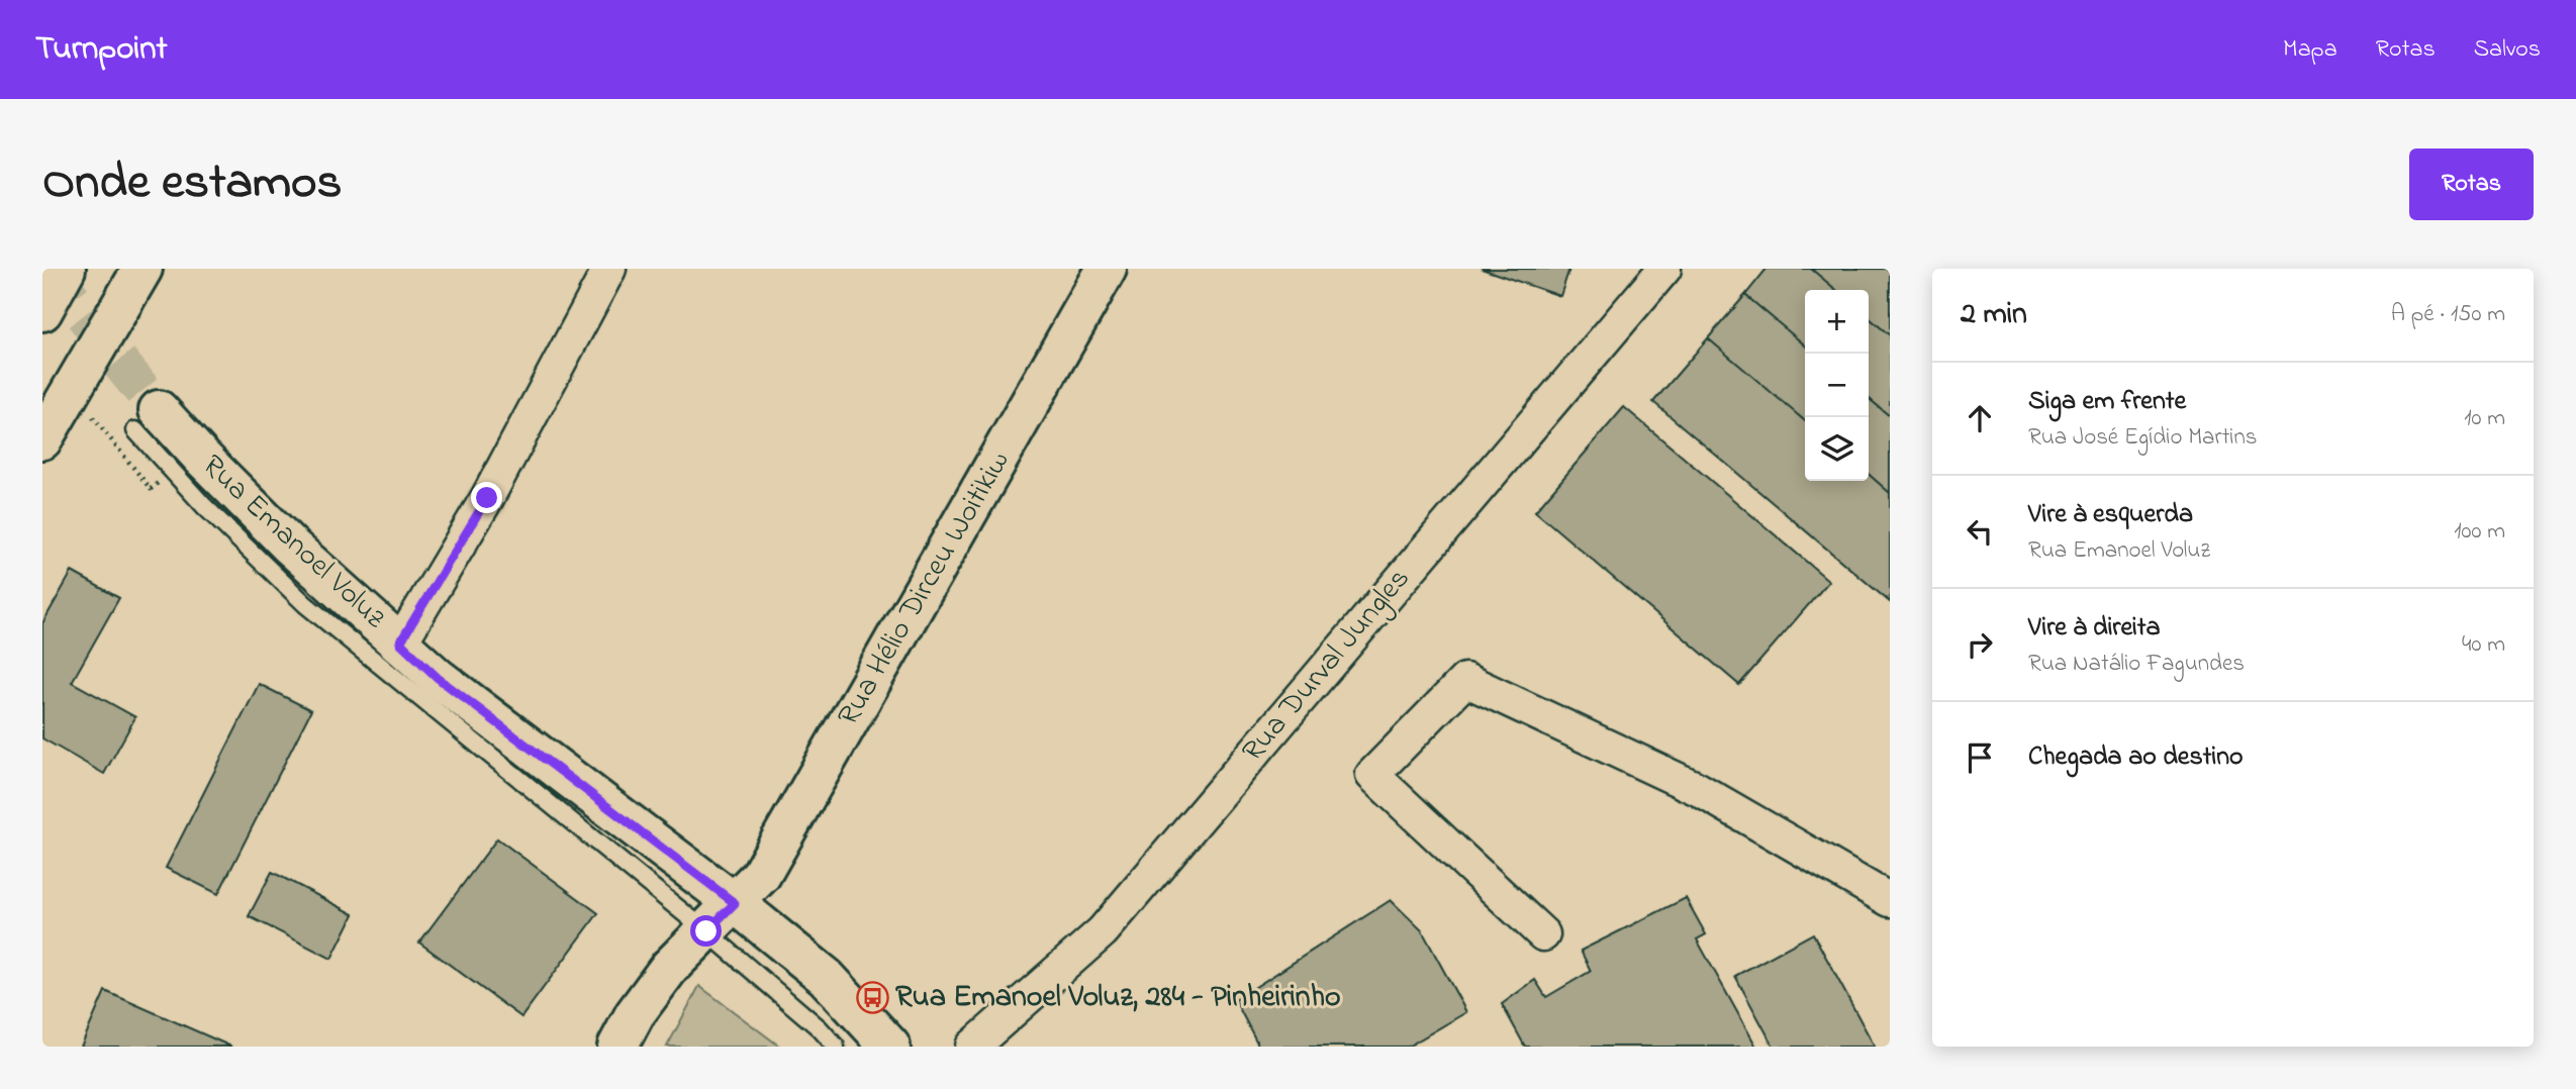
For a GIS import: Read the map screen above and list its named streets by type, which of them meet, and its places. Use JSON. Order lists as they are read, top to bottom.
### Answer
{
  "streets": {
    "main road": ["Rua Emanoel Voluz", "Rua Hélio Dirceu Woitikiw"],
    "street": ["Rua Durval Jungles"]
  },
  "crossings": [
    ["Rua Emanoel Voluz", "Rua Hélio Dirceu Woitikiw"]
  ],
  "places": {
    "bus stop": ["Rua Emanoel Voluz, 284 - Pinheirinho"]
  },
  "page": {
    "header": "Turnpoint",
    "nav": ["Mapa", "Rotas", "Salvos"],
    "title": "Onde estamos",
    "buttons": "Rotas",
    "heading": ["2 min", "A pé · 150 m"],
    "map_buttons": ["+", "−"],
    "list": [
      ["Siga em frente", "Rua José Egídio Martins", "10 m"],
      ["Vire à esquerda", "Rua Emanoel Voluz", "100 m"],
      ["Vire à direita", "Rua Natálio Fagundes", "40 m"],
      "Chegada ao destino"
    ]
  }
}
